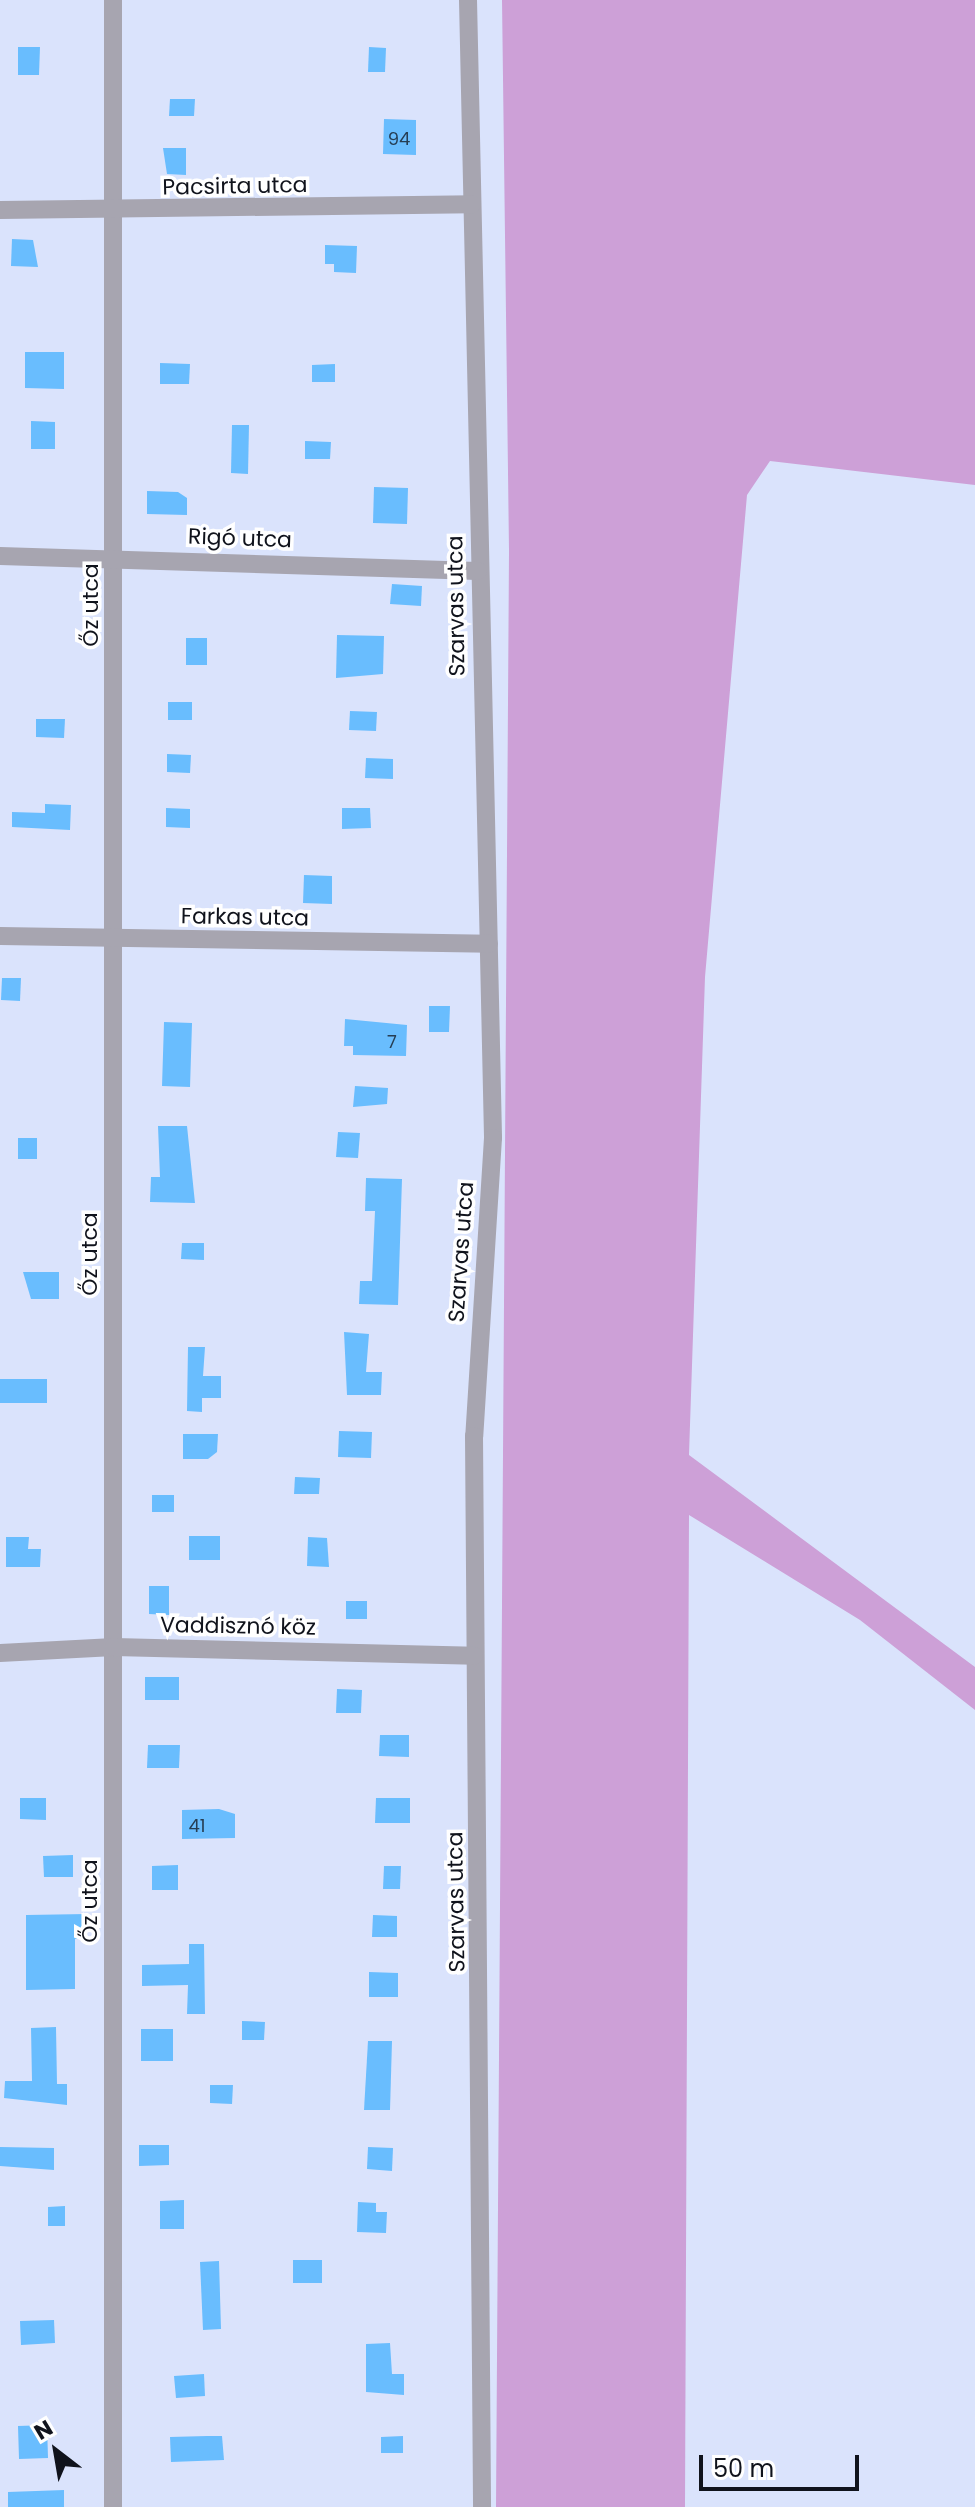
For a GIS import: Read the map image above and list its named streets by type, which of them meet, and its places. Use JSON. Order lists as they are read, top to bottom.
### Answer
{
  "streets": {
    "street": [
      "Pacsirta utca",
      "Rigó utca",
      "Őz utca",
      "Szarvas utca",
      "Farkas utca",
      "Vaddisznó köz"
    ]
  },
  "crossings": [
    ["Pacsirta utca", "Őz utca"],
    ["Pacsirta utca", "Szarvas utca"],
    ["Rigó utca", "Őz utca"],
    ["Rigó utca", "Szarvas utca"],
    ["Őz utca", "Farkas utca"],
    ["Őz utca", "Vaddisznó köz"],
    ["Szarvas utca", "Farkas utca"],
    ["Szarvas utca", "Vaddisznó köz"]
  ],
  "house_numbers": ["94", "7", "41"],
  "scale_bar": "50 m",
  "north": "top left"
}
